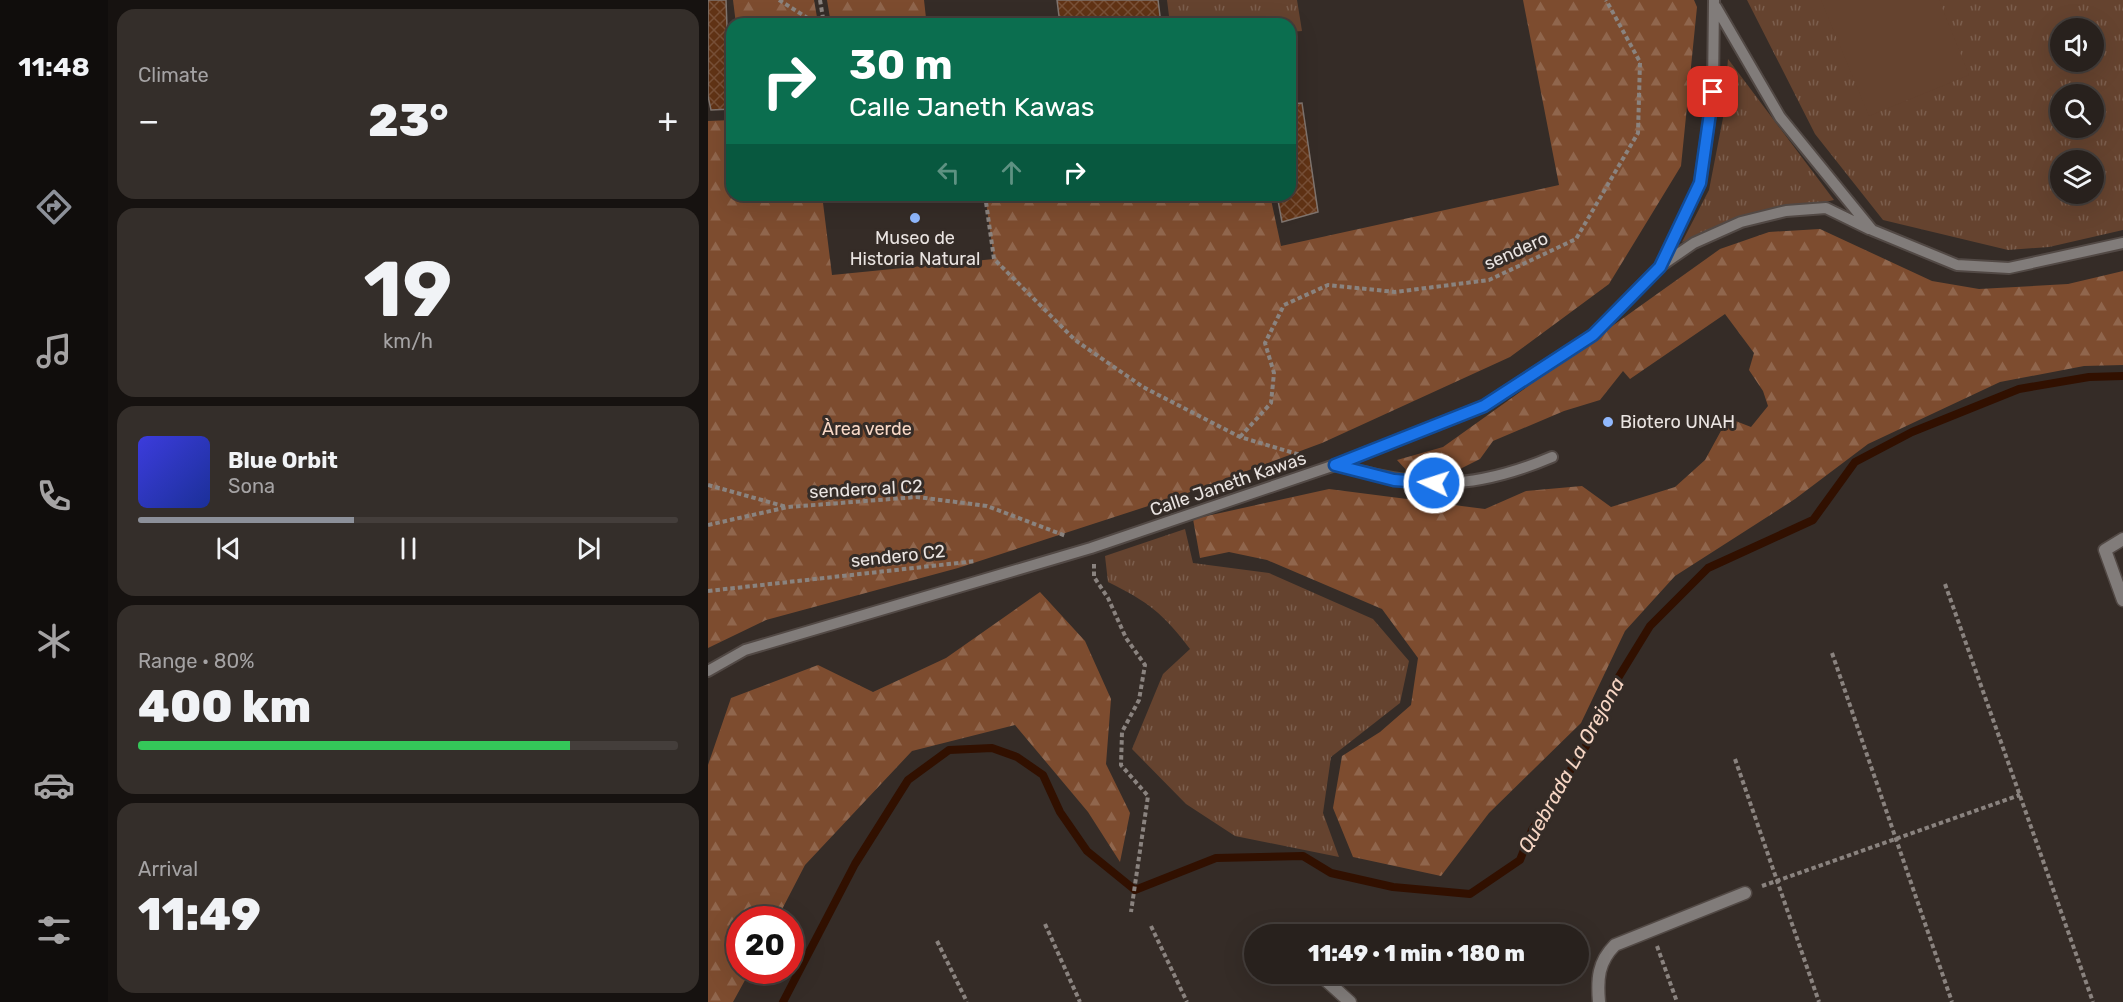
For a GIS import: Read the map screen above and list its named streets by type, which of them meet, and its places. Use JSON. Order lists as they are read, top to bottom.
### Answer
{
  "streets": {
    "lane": ["Calle Janeth Kawas"],
    "path": ["sendero", "sendero al C2", "sendero C2"]
  },
  "crossings": [
    ["Calle Janeth Kawas", "sendero al C2"]
  ],
  "water": ["Quebrada La Orejona"],
  "parks": ["Àrea verde"],
  "places": ["Museo de Historia Natural", "Biotero UNAH"],
  "page": {
    "tabs": "11:48",
    "tile": [
      "Climate",
      ["19", "km/h"],
      ["Range · 80%", "400 km"],
      ["Arrival", "11:49"]
    ],
    "turn": ["30 m", "Calle Janeth Kawas"],
    "heat": ["−", "23°", "+"],
    "song": ["Blue Orbit", "Sona"],
    "limit": "20",
    "trip": "11:49 · 1 min · 180 m"
  }
}
